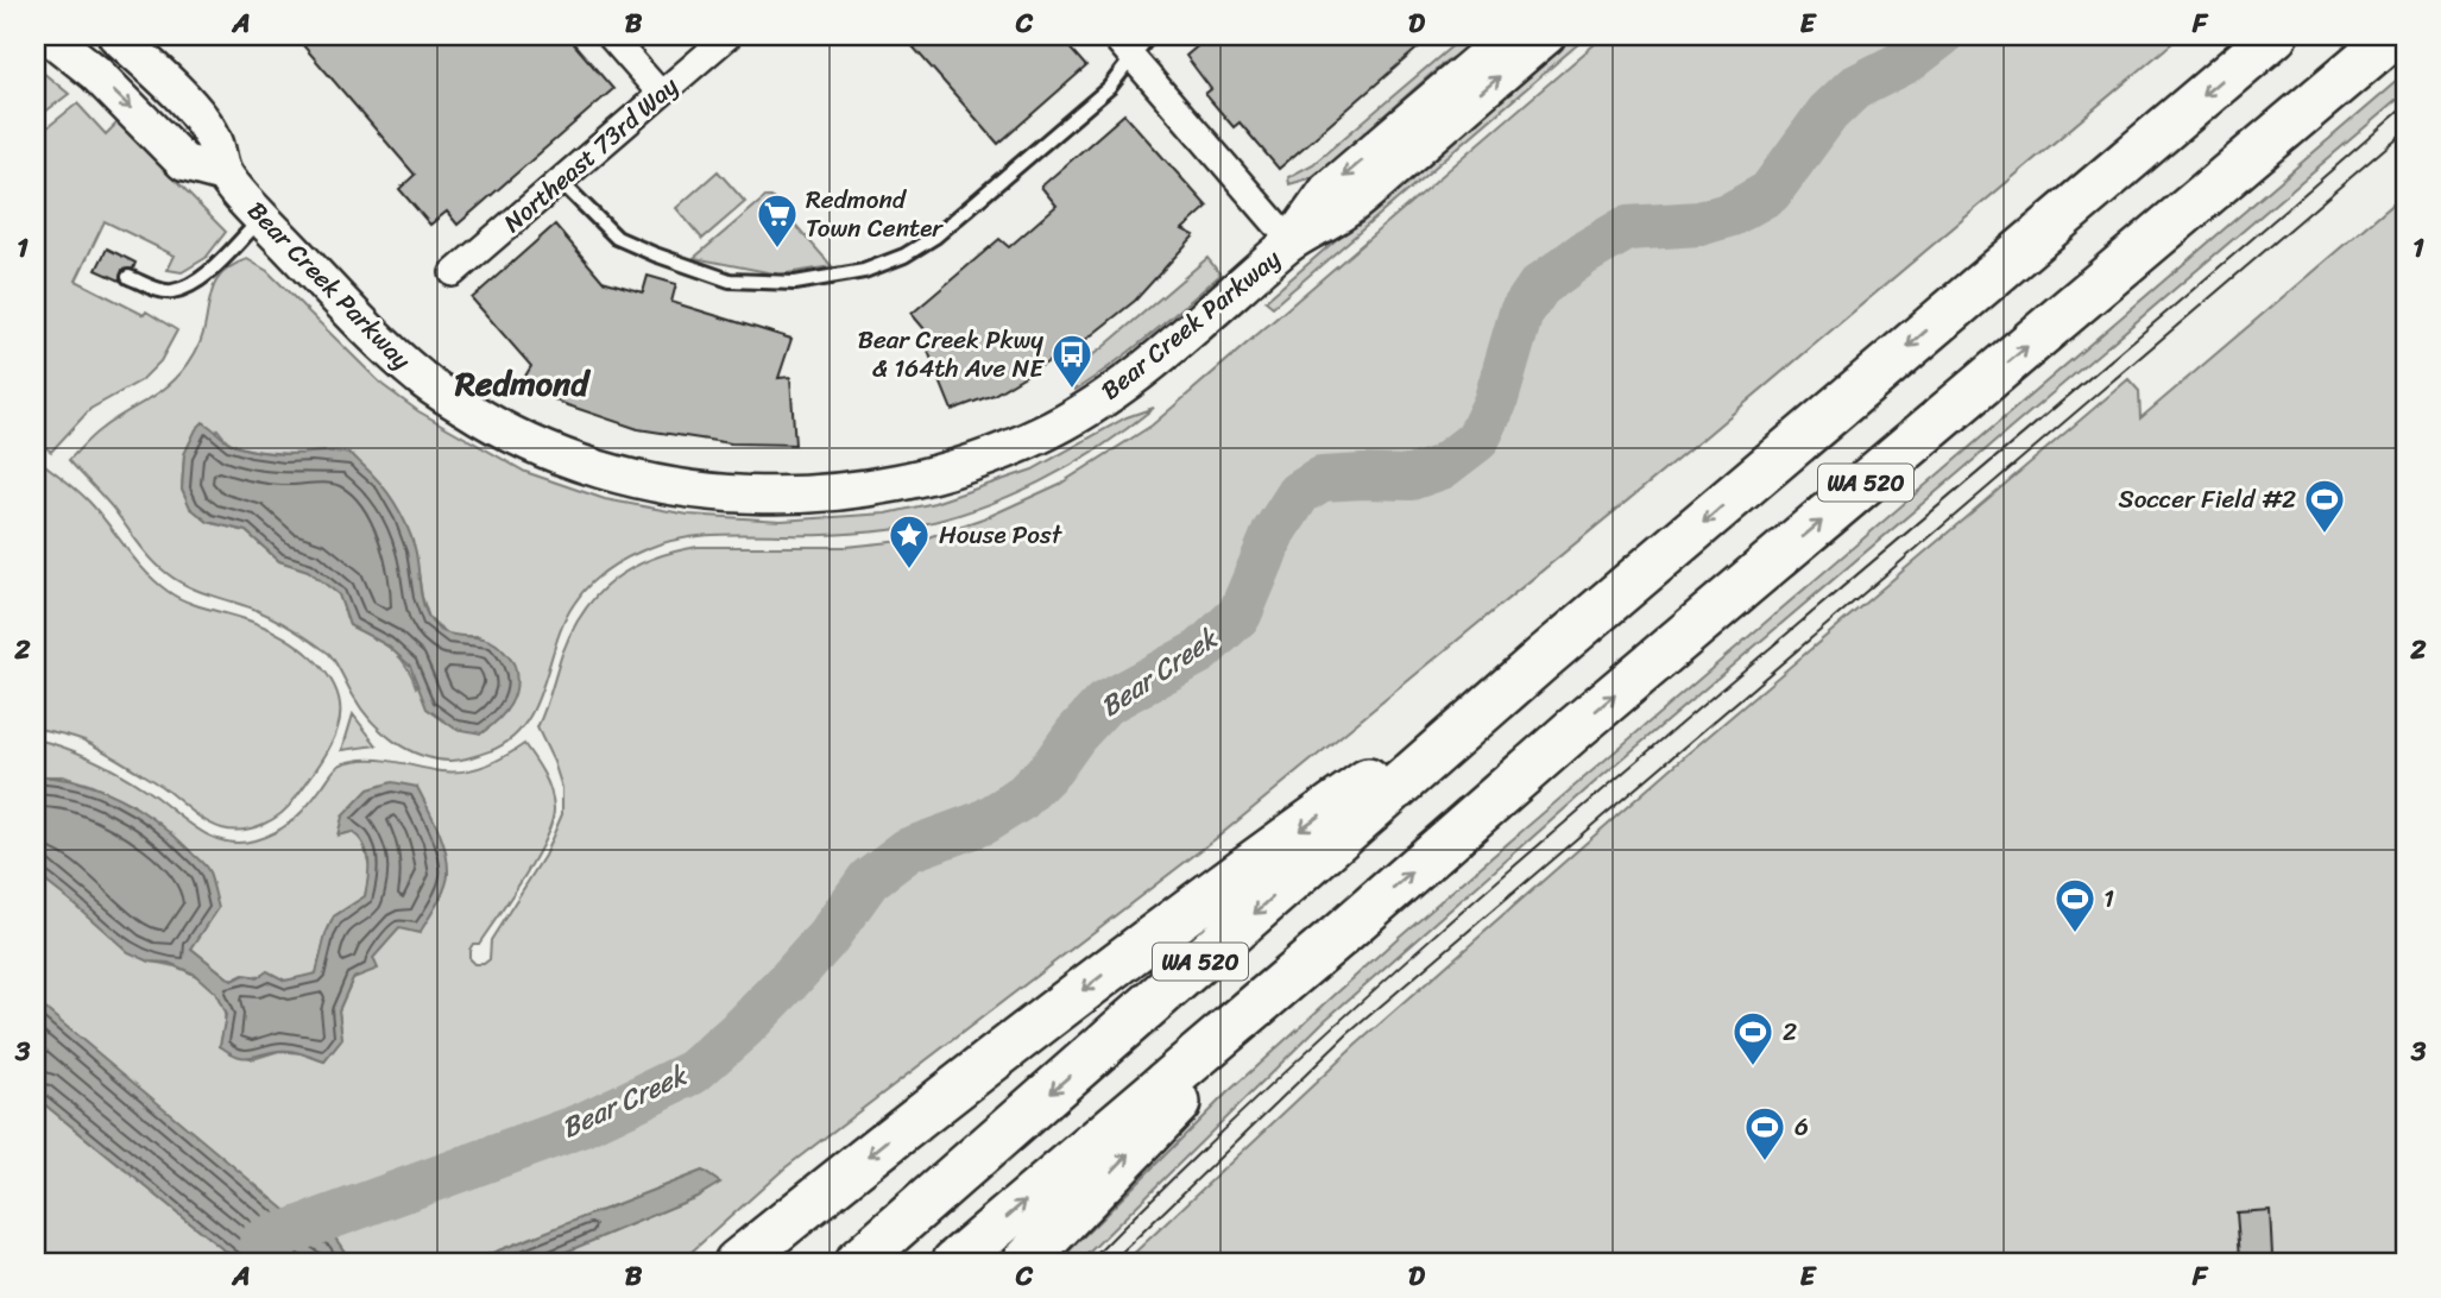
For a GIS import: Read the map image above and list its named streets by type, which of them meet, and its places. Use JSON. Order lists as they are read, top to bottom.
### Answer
{
  "streets": {
    "highway": ["WA 520"],
    "main road": ["Bear Creek Parkway"],
    "street": ["Northeast 73rd Way"]
  },
  "districts": ["Redmond"],
  "water": ["Bear Creek"],
  "places": {
    "supermarket": ["Redmond Town Center"],
    "bus stop": ["Bear Creek Pkwy & 164th Ave NE"],
    "sports": [
      "Soccer Field #2",
      "1",
      "2",
      "6"
    ],
    "place": ["House Post"]
  },
  "grid": {
    "columns": [
      "A",
      "B",
      "C",
      "D",
      "E",
      "F"
    ],
    "rows": ["1", "2", "3"]
  }
}
